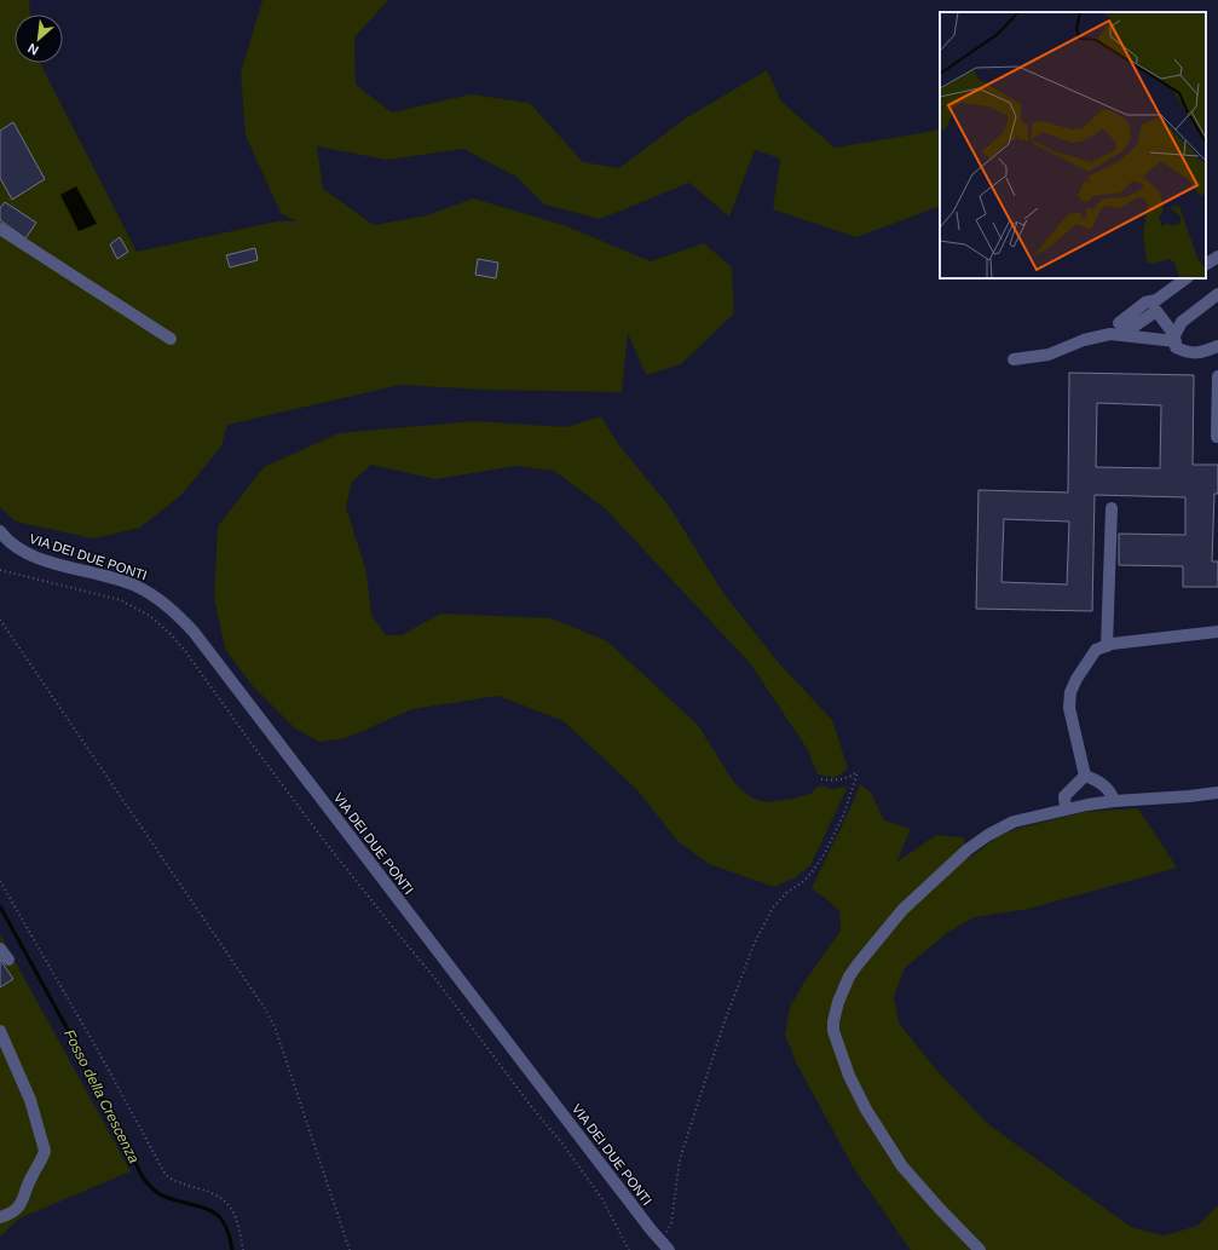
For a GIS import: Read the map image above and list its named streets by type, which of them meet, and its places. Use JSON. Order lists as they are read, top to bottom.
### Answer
{
  "streets": {
    "street": ["VIA DEI DUE PONTI"]
  },
  "water": ["Fosso della Crescenza"],
  "north": "bottom left"
}
